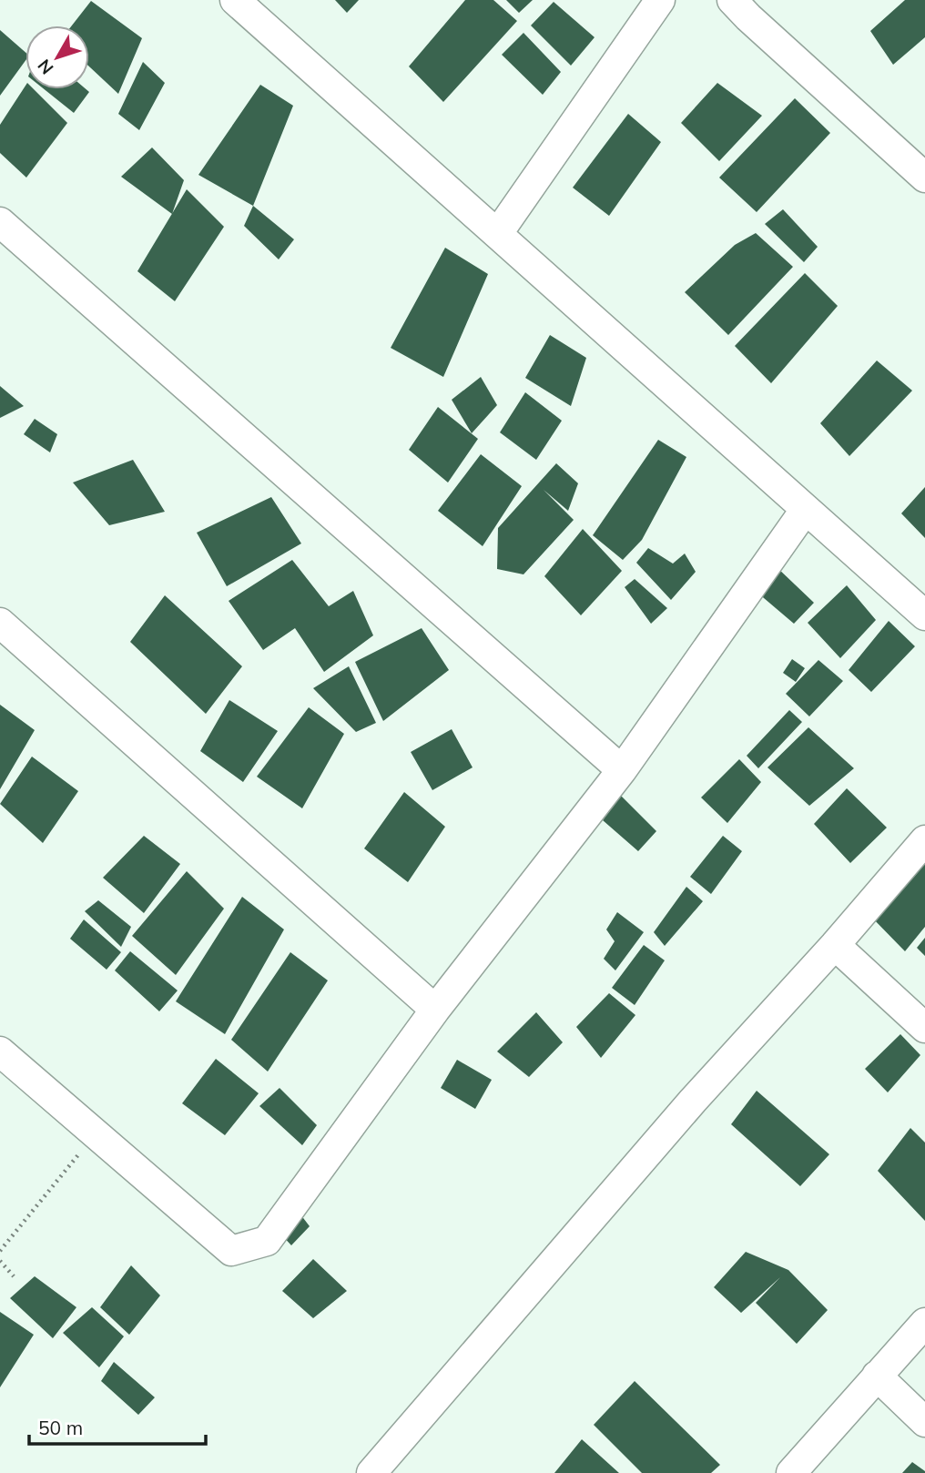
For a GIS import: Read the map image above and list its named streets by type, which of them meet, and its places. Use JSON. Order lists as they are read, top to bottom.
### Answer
{
  "scale_bar": "50 m",
  "north": "bottom left"
}
